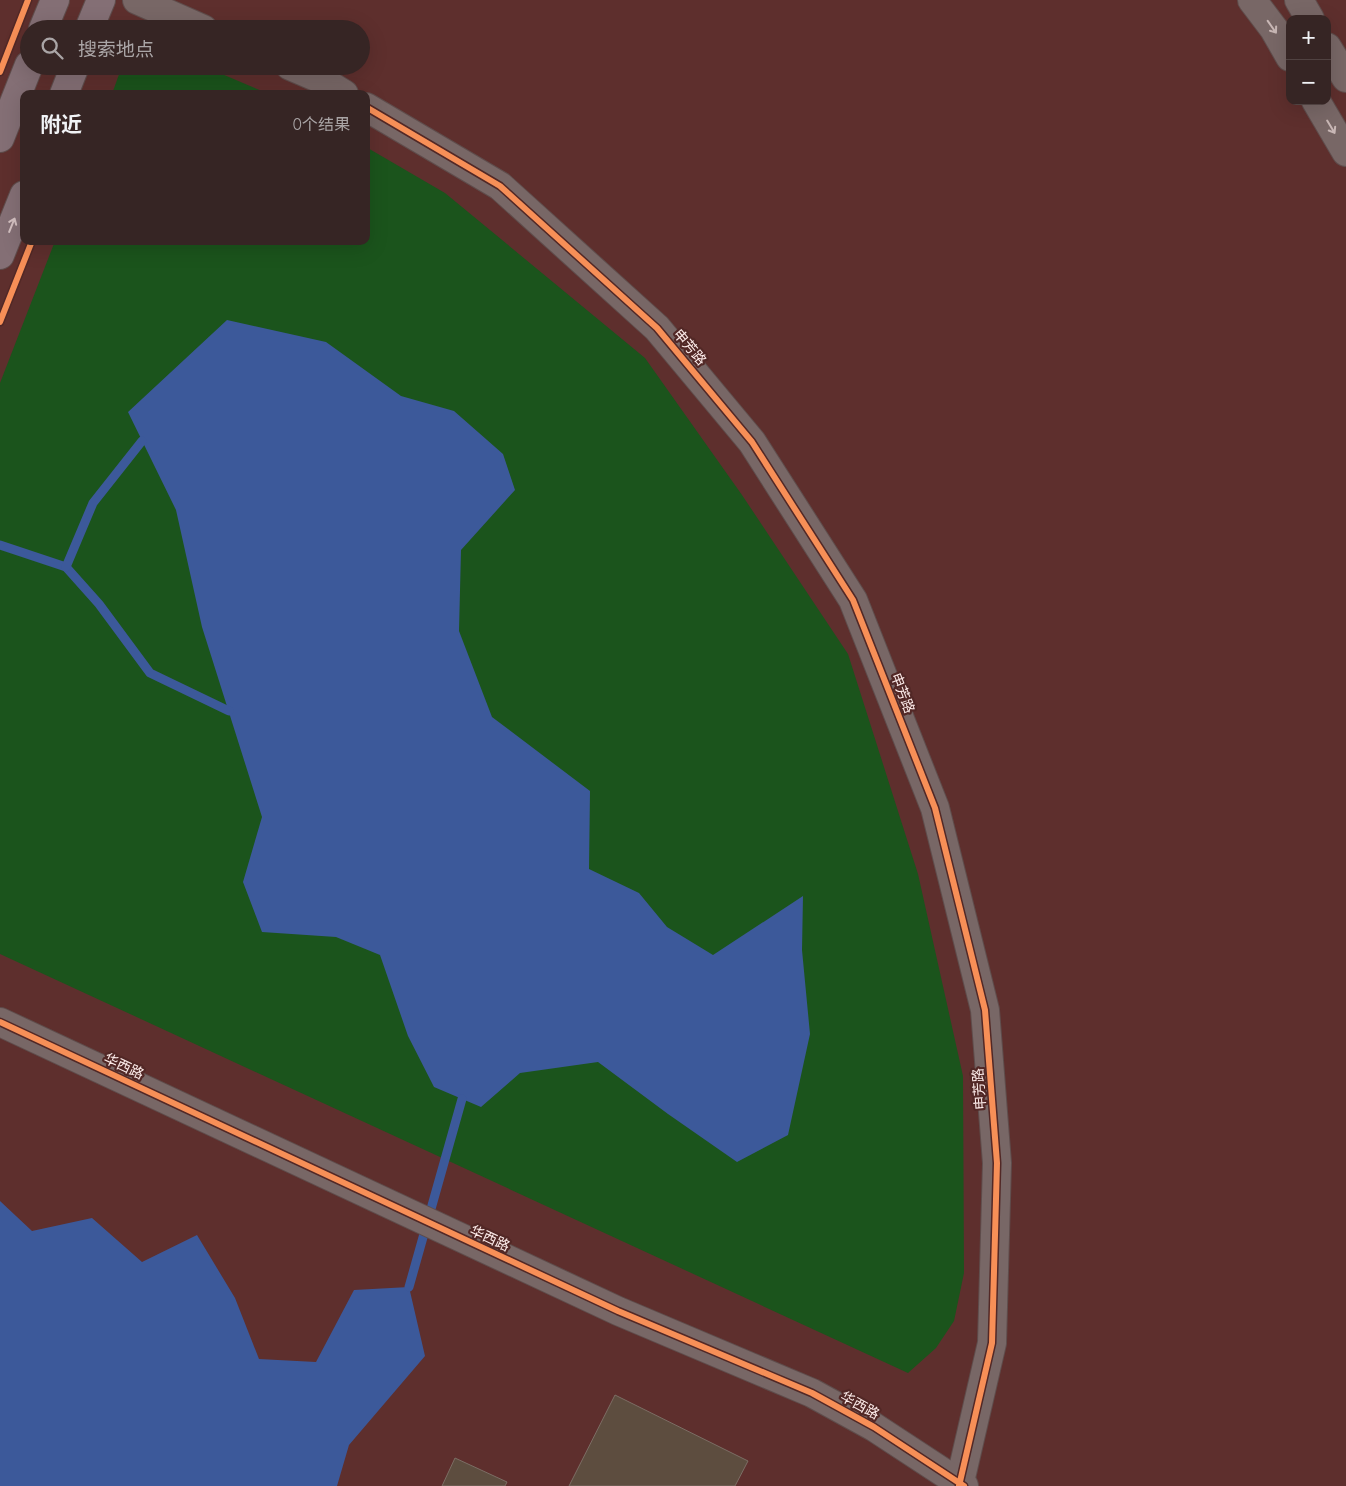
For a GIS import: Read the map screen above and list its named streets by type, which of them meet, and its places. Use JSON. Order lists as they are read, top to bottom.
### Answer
{
  "streets": {
    "street": ["申芳路", "华西路"]
  },
  "crossings": [
    ["申芳路", "华西路"]
  ],
  "page": {
    "map_buttons": ["+", "−"],
    "search": "搜索地点",
    "heading": ["附近", "0个结果"]
  }
}
